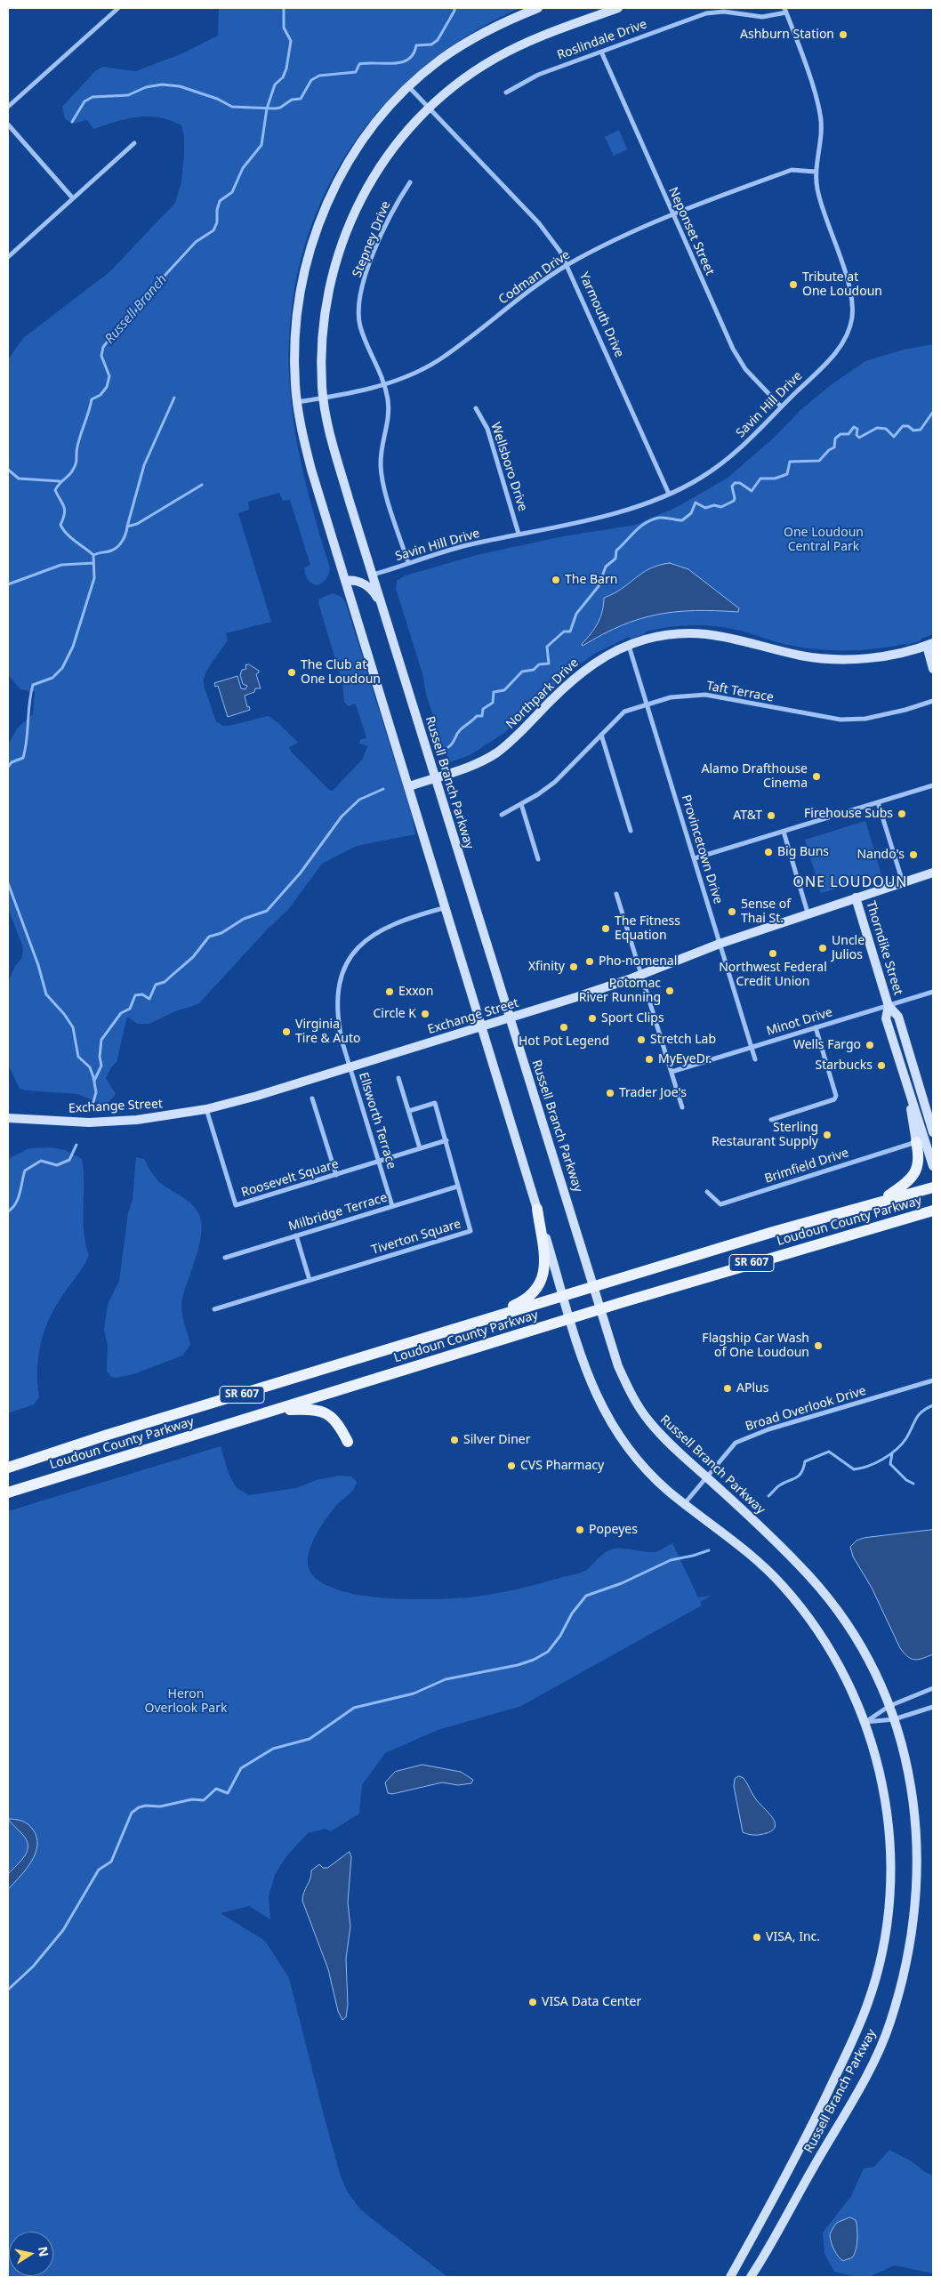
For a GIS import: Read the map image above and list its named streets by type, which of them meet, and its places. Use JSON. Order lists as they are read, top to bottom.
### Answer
{
  "streets": {
    "main road": [
      "Northpark Drive",
      "Russell Branch Parkway",
      "Thorndike Street",
      "Exchange Street",
      "Loudoun County Parkway",
      "SR 607"
    ],
    "street": [
      "Roslindale Drive",
      "Neponset Street",
      "Stepney Drive",
      "Codman Drive",
      "Yarmouth Drive",
      "Savin Hill Drive",
      "Wellsboro Drive",
      "Taft Terrace",
      "Provincetown Drive",
      "Minot Drive",
      "Ellsworth Terrace",
      "Brimfield Drive",
      "Roosevelt Square",
      "Milbridge Terrace",
      "Tiverton Square",
      "Broad Overlook Drive"
    ]
  },
  "crossings": [
    ["Roslindale Drive", "Neponset Street"],
    ["Roslindale Drive", "Savin Hill Drive"],
    ["Neponset Street", "Codman Drive"],
    ["Neponset Street", "Savin Hill Drive"],
    ["Stepney Drive", "Codman Drive"],
    ["Stepney Drive", "Savin Hill Drive"],
    ["Codman Drive", "Yarmouth Drive"],
    ["Codman Drive", "Savin Hill Drive"],
    ["Codman Drive", "Russell Branch Parkway"],
    ["Yarmouth Drive", "Savin Hill Drive"],
    ["Yarmouth Drive", "Russell Branch Parkway"],
    ["Savin Hill Drive", "Wellsboro Drive"],
    ["Savin Hill Drive", "Russell Branch Parkway"],
    ["Taft Terrace", "Provincetown Drive"],
    ["Northpark Drive", "Russell Branch Parkway"],
    ["Northpark Drive", "Provincetown Drive"],
    ["Russell Branch Parkway", "Exchange Street"],
    ["Russell Branch Parkway", "Ellsworth Terrace"],
    ["Russell Branch Parkway", "Loudoun County Parkway"],
    ["Russell Branch Parkway", "Broad Overlook Drive"],
    ["Provincetown Drive", "Exchange Street"],
    ["Provincetown Drive", "Minot Drive"],
    ["Thorndike Street", "Exchange Street"],
    ["Thorndike Street", "Minot Drive"],
    ["Exchange Street", "Ellsworth Terrace"],
    ["Exchange Street", "Roosevelt Square"],
    ["Ellsworth Terrace", "Roosevelt Square"],
    ["Ellsworth Terrace", "Milbridge Terrace"],
    ["Roosevelt Square", "Tiverton Square"],
    ["Milbridge Terrace", "Tiverton Square"]
  ],
  "districts": ["ONE LOUDOUN"],
  "water": ["Russell Branch"],
  "parks": ["One Loudoun Central Park", "Heron Overlook Park"],
  "places": [
    "Ashburn Station",
    "Tribute at One Loudoun",
    "The Barn",
    "The Club at One Loudoun",
    "Alamo Drafthouse Cinema",
    "Firehouse Subs",
    "AT&T",
    "Big Buns",
    "Nando's",
    "5ense of Thai St.",
    "The Fitness Equation",
    "Uncle Julios",
    "Northwest Federal Credit Union",
    "Pho-nomenal",
    "Xfinity",
    "Potomac River Running",
    "Exxon",
    "Circle K",
    "Sport Clips",
    "Hot Pot Legend",
    "Virginia Tire & Auto",
    "Stretch Lab",
    "Wells Fargo",
    "MyEyeDr.",
    "Starbucks",
    "Trader Joe's",
    "Sterling Restaurant Supply",
    "Flagship Car Wash of One Loudoun",
    "APlus",
    "Silver Diner",
    "CVS Pharmacy",
    "Popeyes",
    "VISA, Inc.",
    "VISA Data Center"
  ],
  "north": "right"
}
